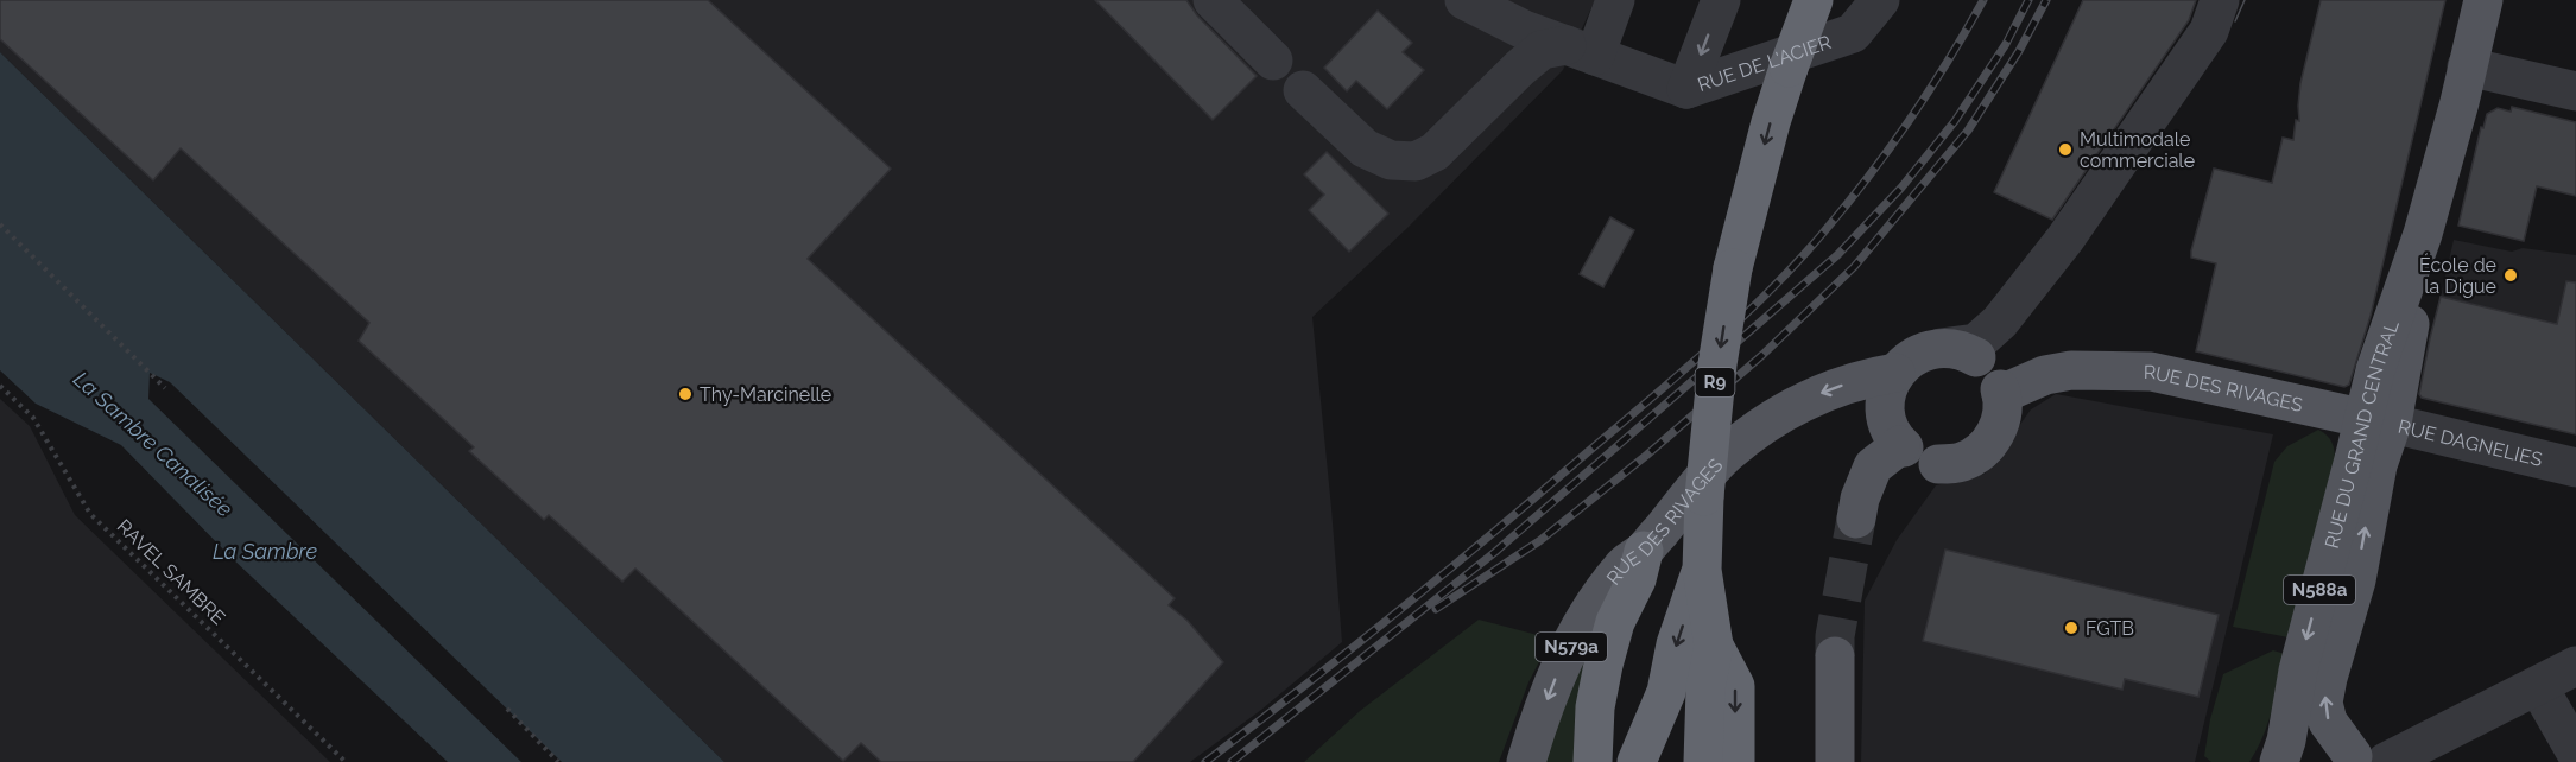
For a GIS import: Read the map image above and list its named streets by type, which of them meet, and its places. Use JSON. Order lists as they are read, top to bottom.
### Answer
{
  "streets": {
    "highway": ["R9"],
    "main road": [
      "RUE DES RIVAGES",
      "RUE DU GRAND CENTRAL",
      "N588a",
      "N579a"
    ],
    "street": ["RUE DE L'ACIER", "RUE DAGNELIES"],
    "path": ["RAVEL SAMBRE"]
  },
  "crossings": [
    ["RUE DES RIVAGES", "RUE DU GRAND CENTRAL"],
    ["RUE DES RIVAGES", "RUE DAGNELIES"],
    ["RUE DU GRAND CENTRAL", "RUE DAGNELIES"]
  ],
  "one_way": ["RUE DES RIVAGES"],
  "water": ["La Sambre Canalisée", "La Sambre"],
  "places": [
    "Multimodale commerciale",
    "École de la Digue",
    "Thy-Marcinelle",
    "FGTB"
  ]
}
